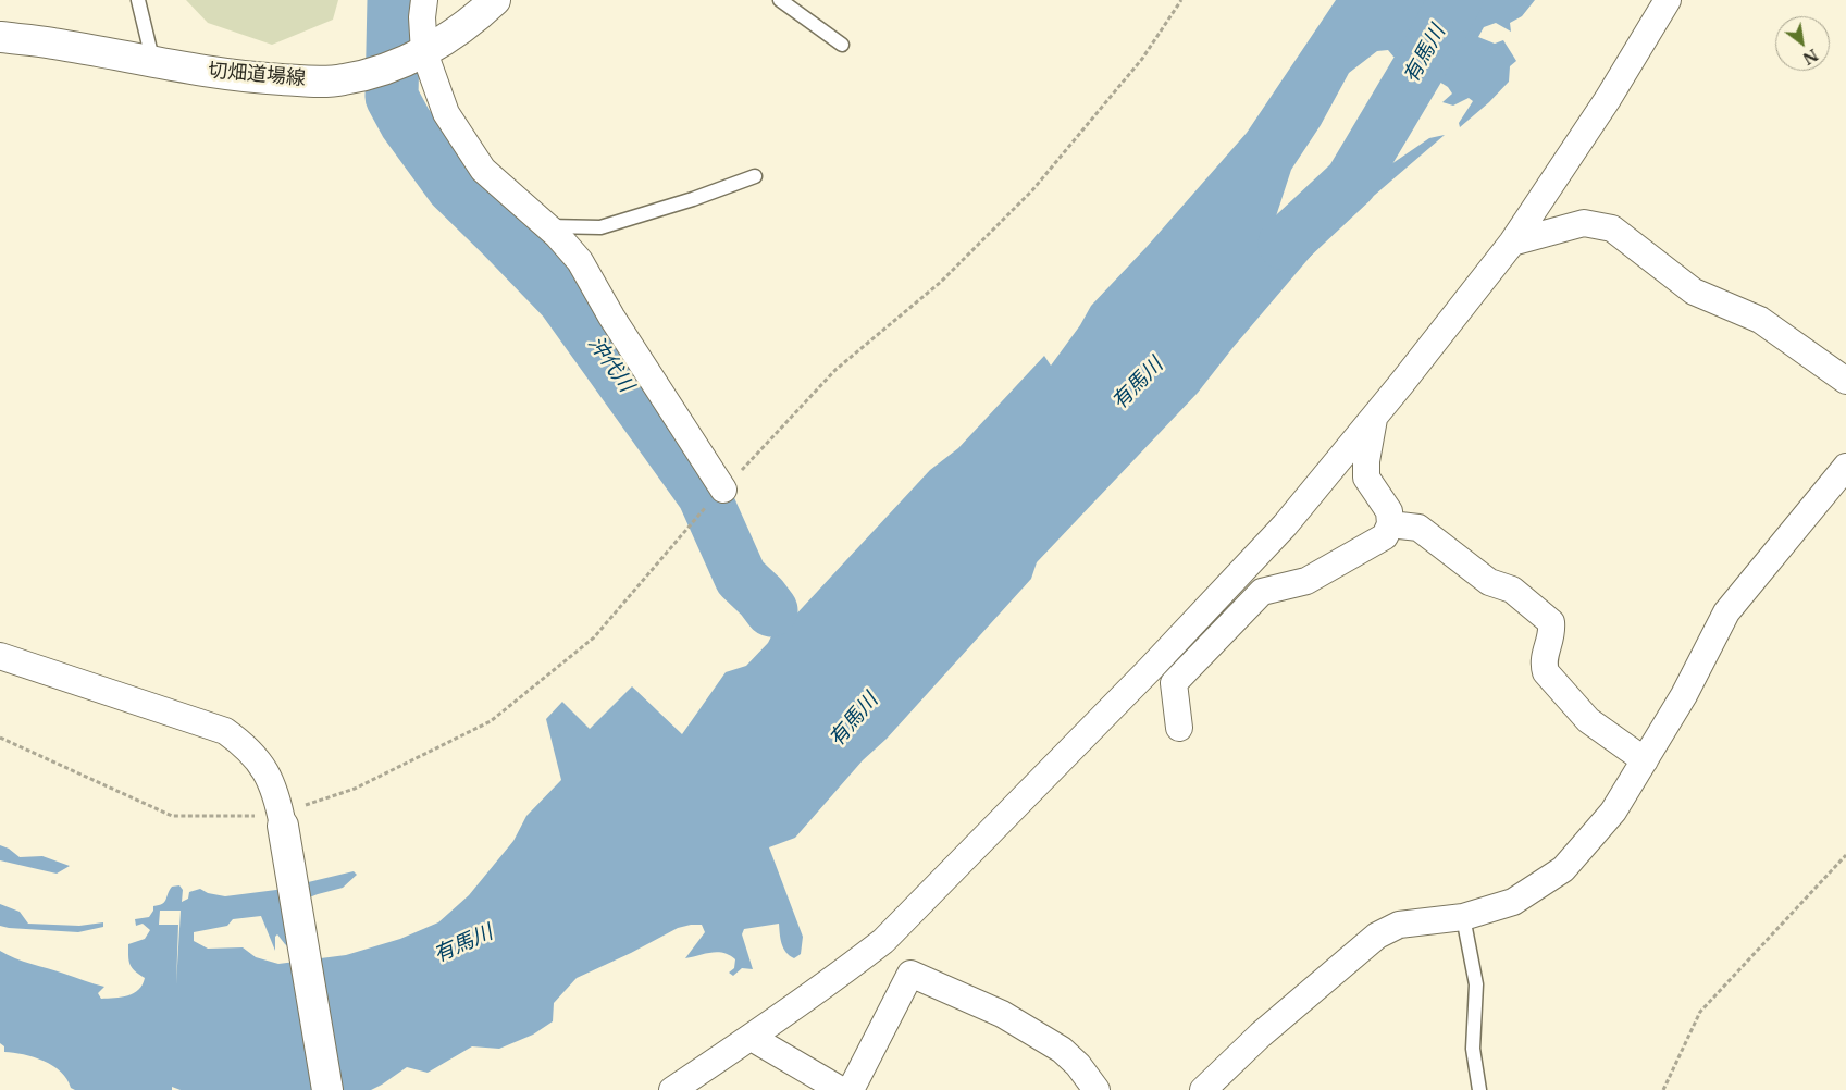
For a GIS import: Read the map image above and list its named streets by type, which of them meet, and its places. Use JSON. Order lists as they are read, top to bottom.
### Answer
{
  "streets": {
    "main road": ["切畑道場線"]
  },
  "water": ["有馬川", "沖代川"],
  "north": "bottom right"
}
